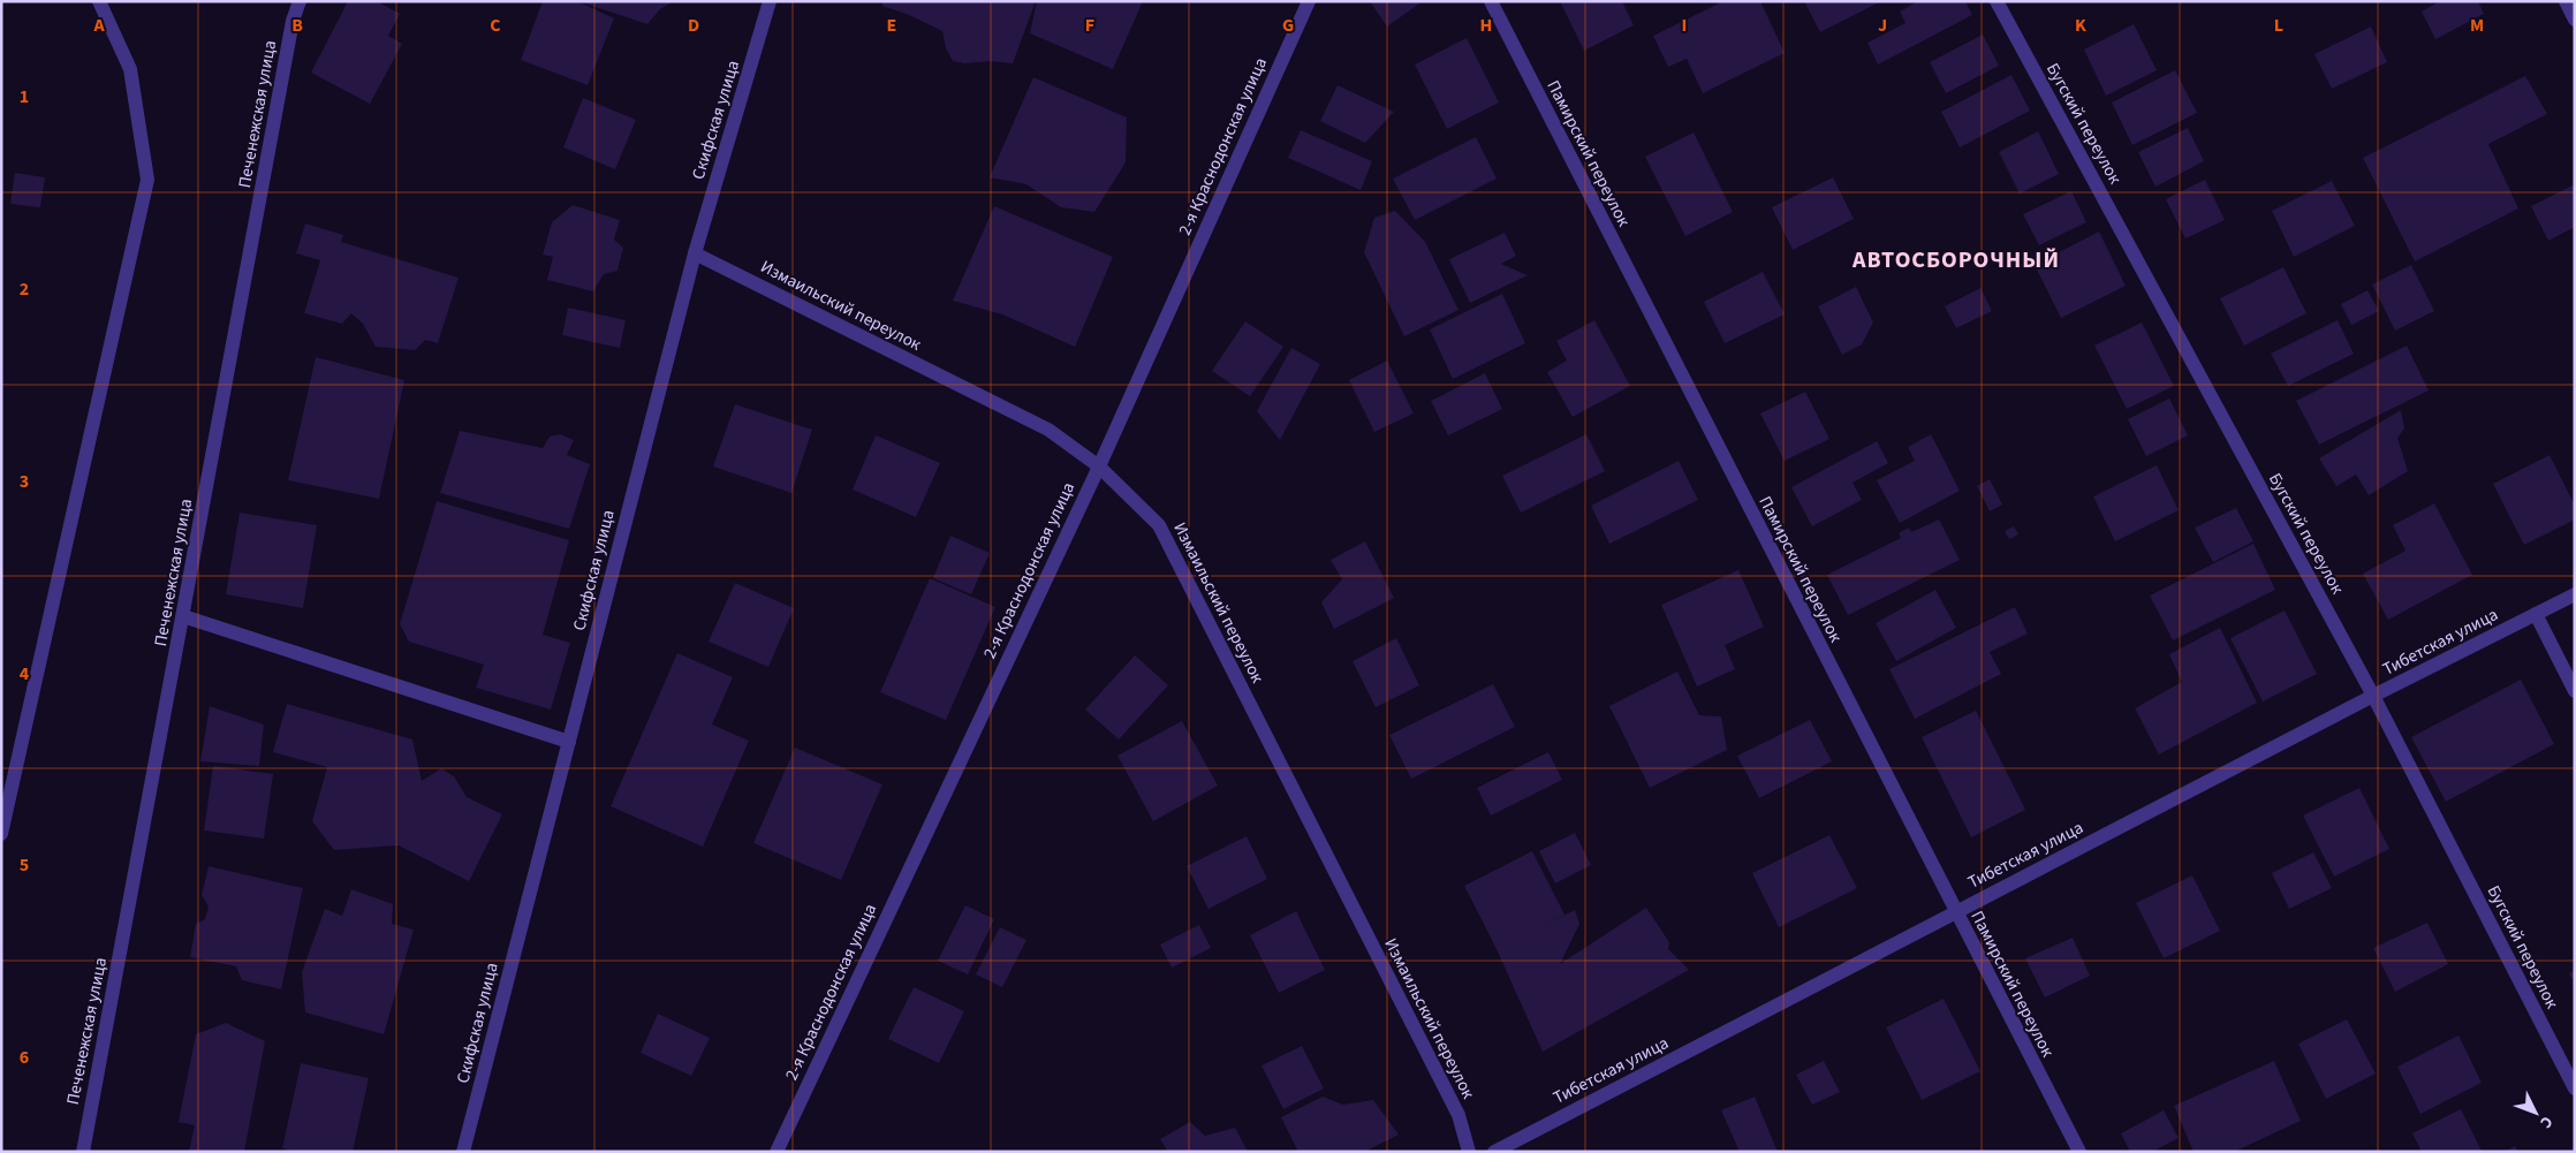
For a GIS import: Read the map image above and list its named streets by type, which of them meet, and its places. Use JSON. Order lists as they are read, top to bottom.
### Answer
{
  "streets": {
    "street": [
      "Печенежская улица",
      "Скифская улица",
      "Бугский переулок",
      "2-я Краснодонская улица",
      "Памирский переулок",
      "Измаильский переулок",
      "Тибетская улица"
    ]
  },
  "crossings": [
    ["Скифская улица", "Измаильский переулок"],
    ["Бугский переулок", "Тибетская улица"],
    ["2-я Краснодонская улица", "Измаильский переулок"],
    ["Памирский переулок", "Тибетская улица"]
  ],
  "districts": ["АВТОСБОРОЧНЫЙ"],
  "north": "bottom right",
  "grid": {
    "columns": [
      "A",
      "B",
      "C",
      "D",
      "E",
      "F",
      "G",
      "H",
      "I",
      "J",
      "K",
      "L",
      "M"
    ],
    "rows": [
      "1",
      "2",
      "3",
      "4",
      "5",
      "6"
    ]
  }
}
